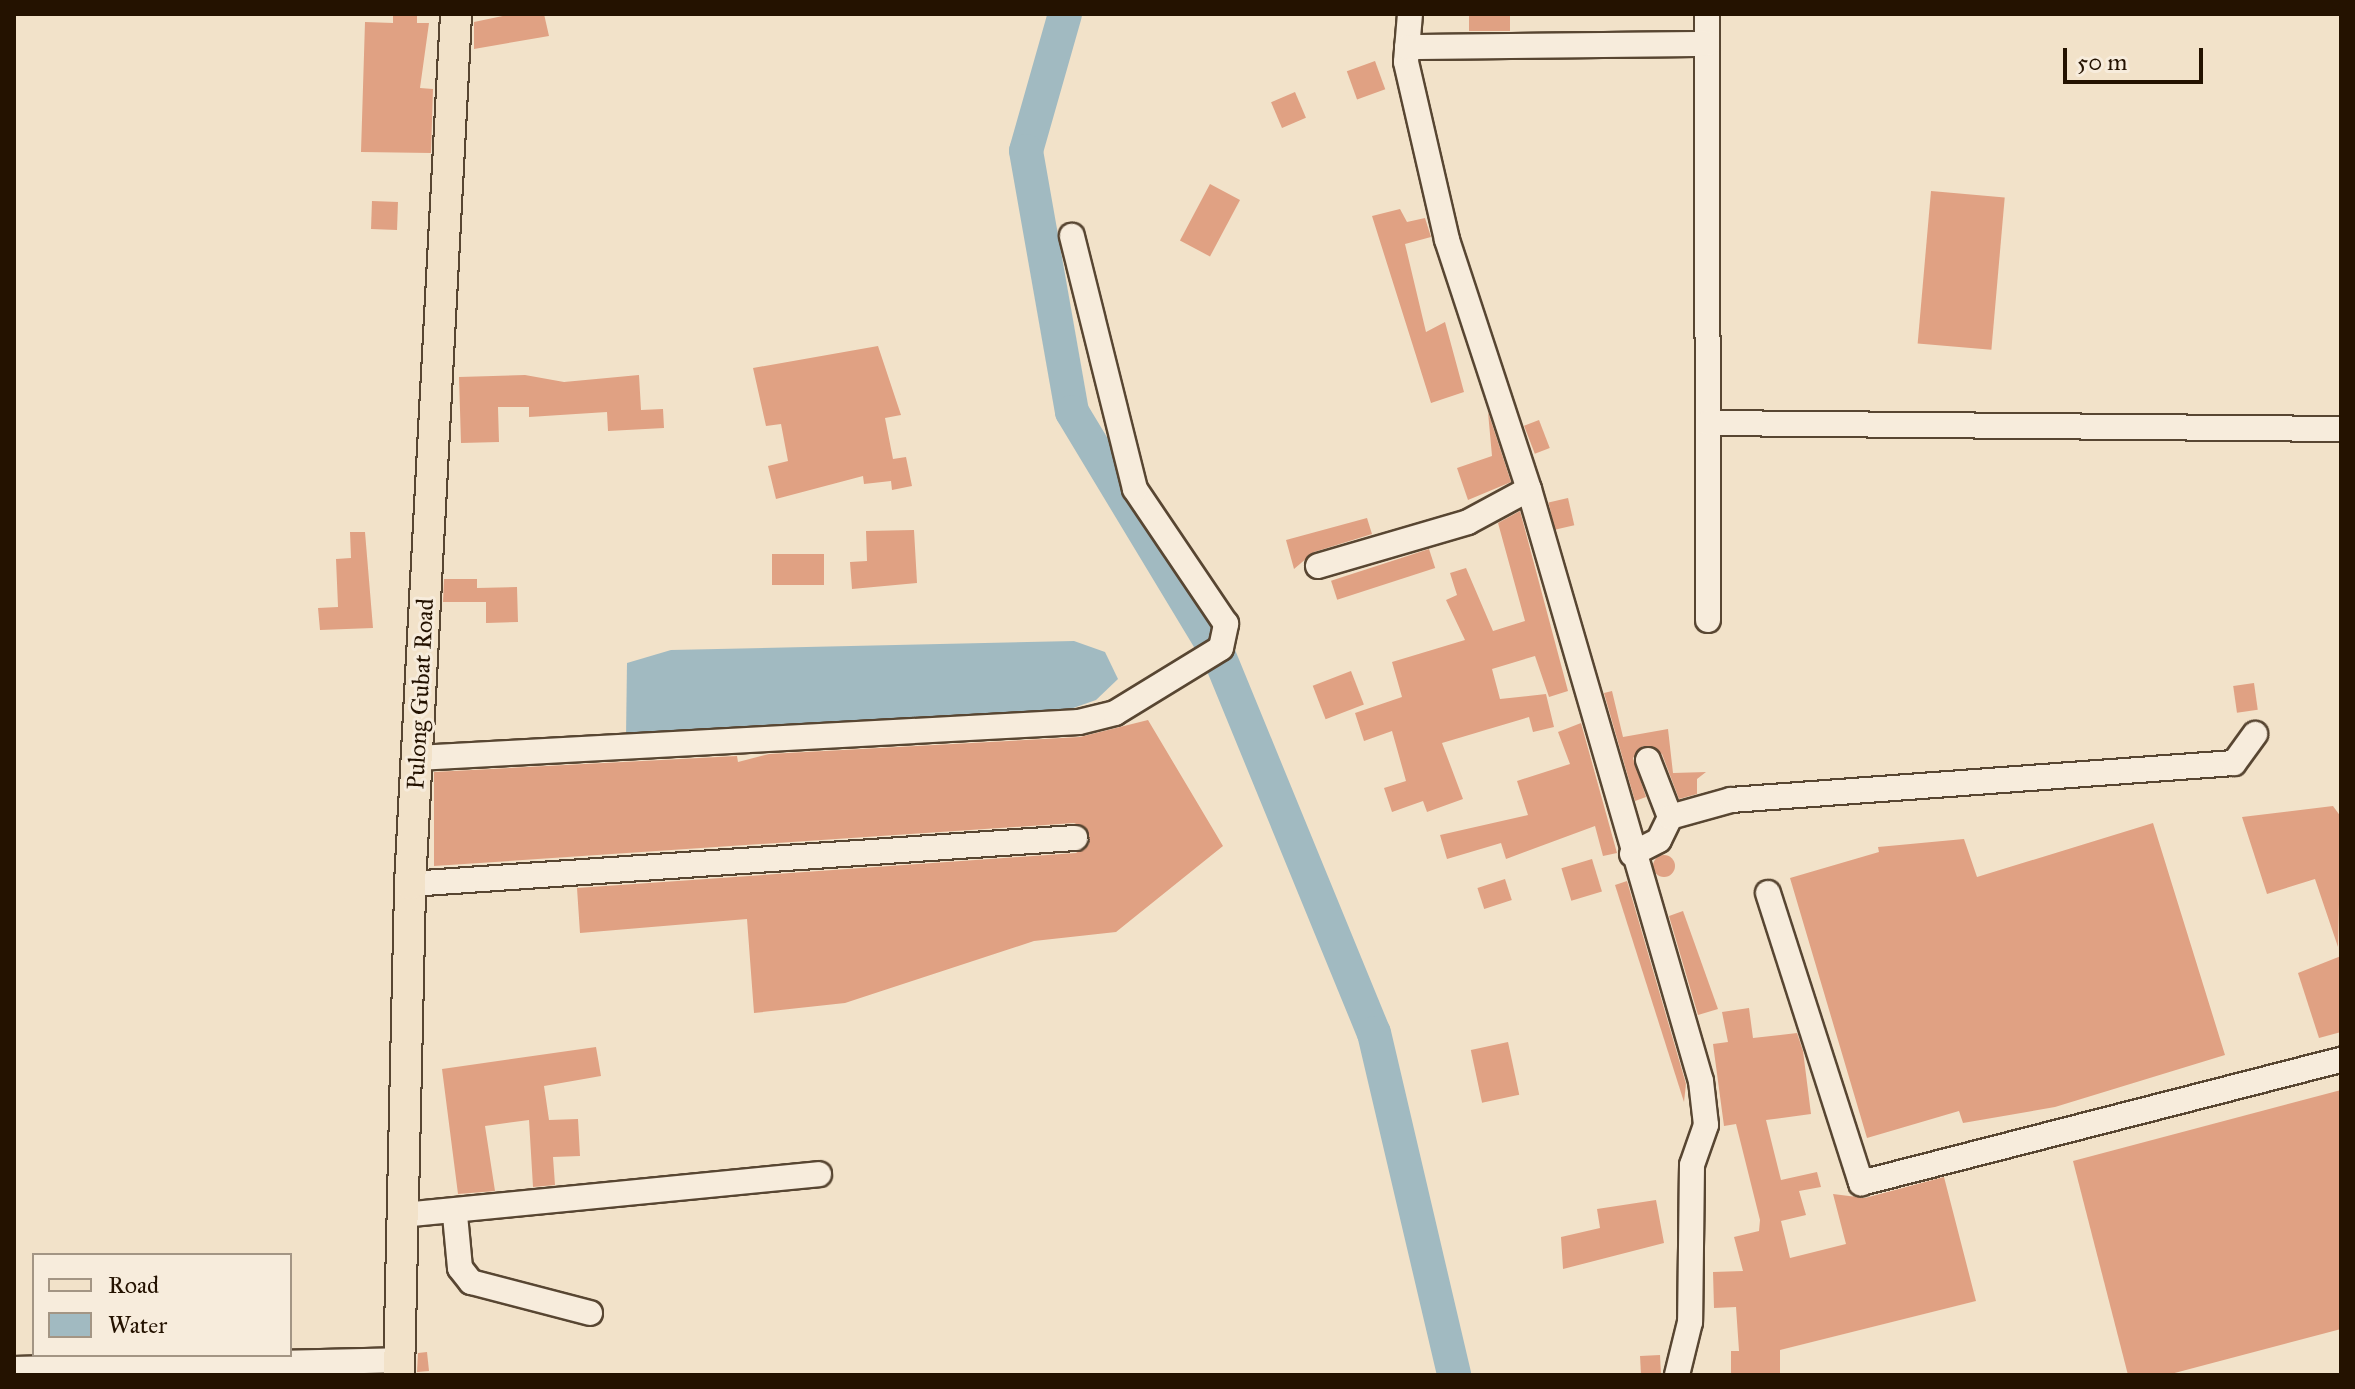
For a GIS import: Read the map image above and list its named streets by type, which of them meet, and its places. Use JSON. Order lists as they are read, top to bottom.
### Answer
{
  "streets": {
    "main road": ["Pulong Gubat Road"]
  },
  "legend": ["Road", "Water"],
  "scale_bar": "50 m"
}
